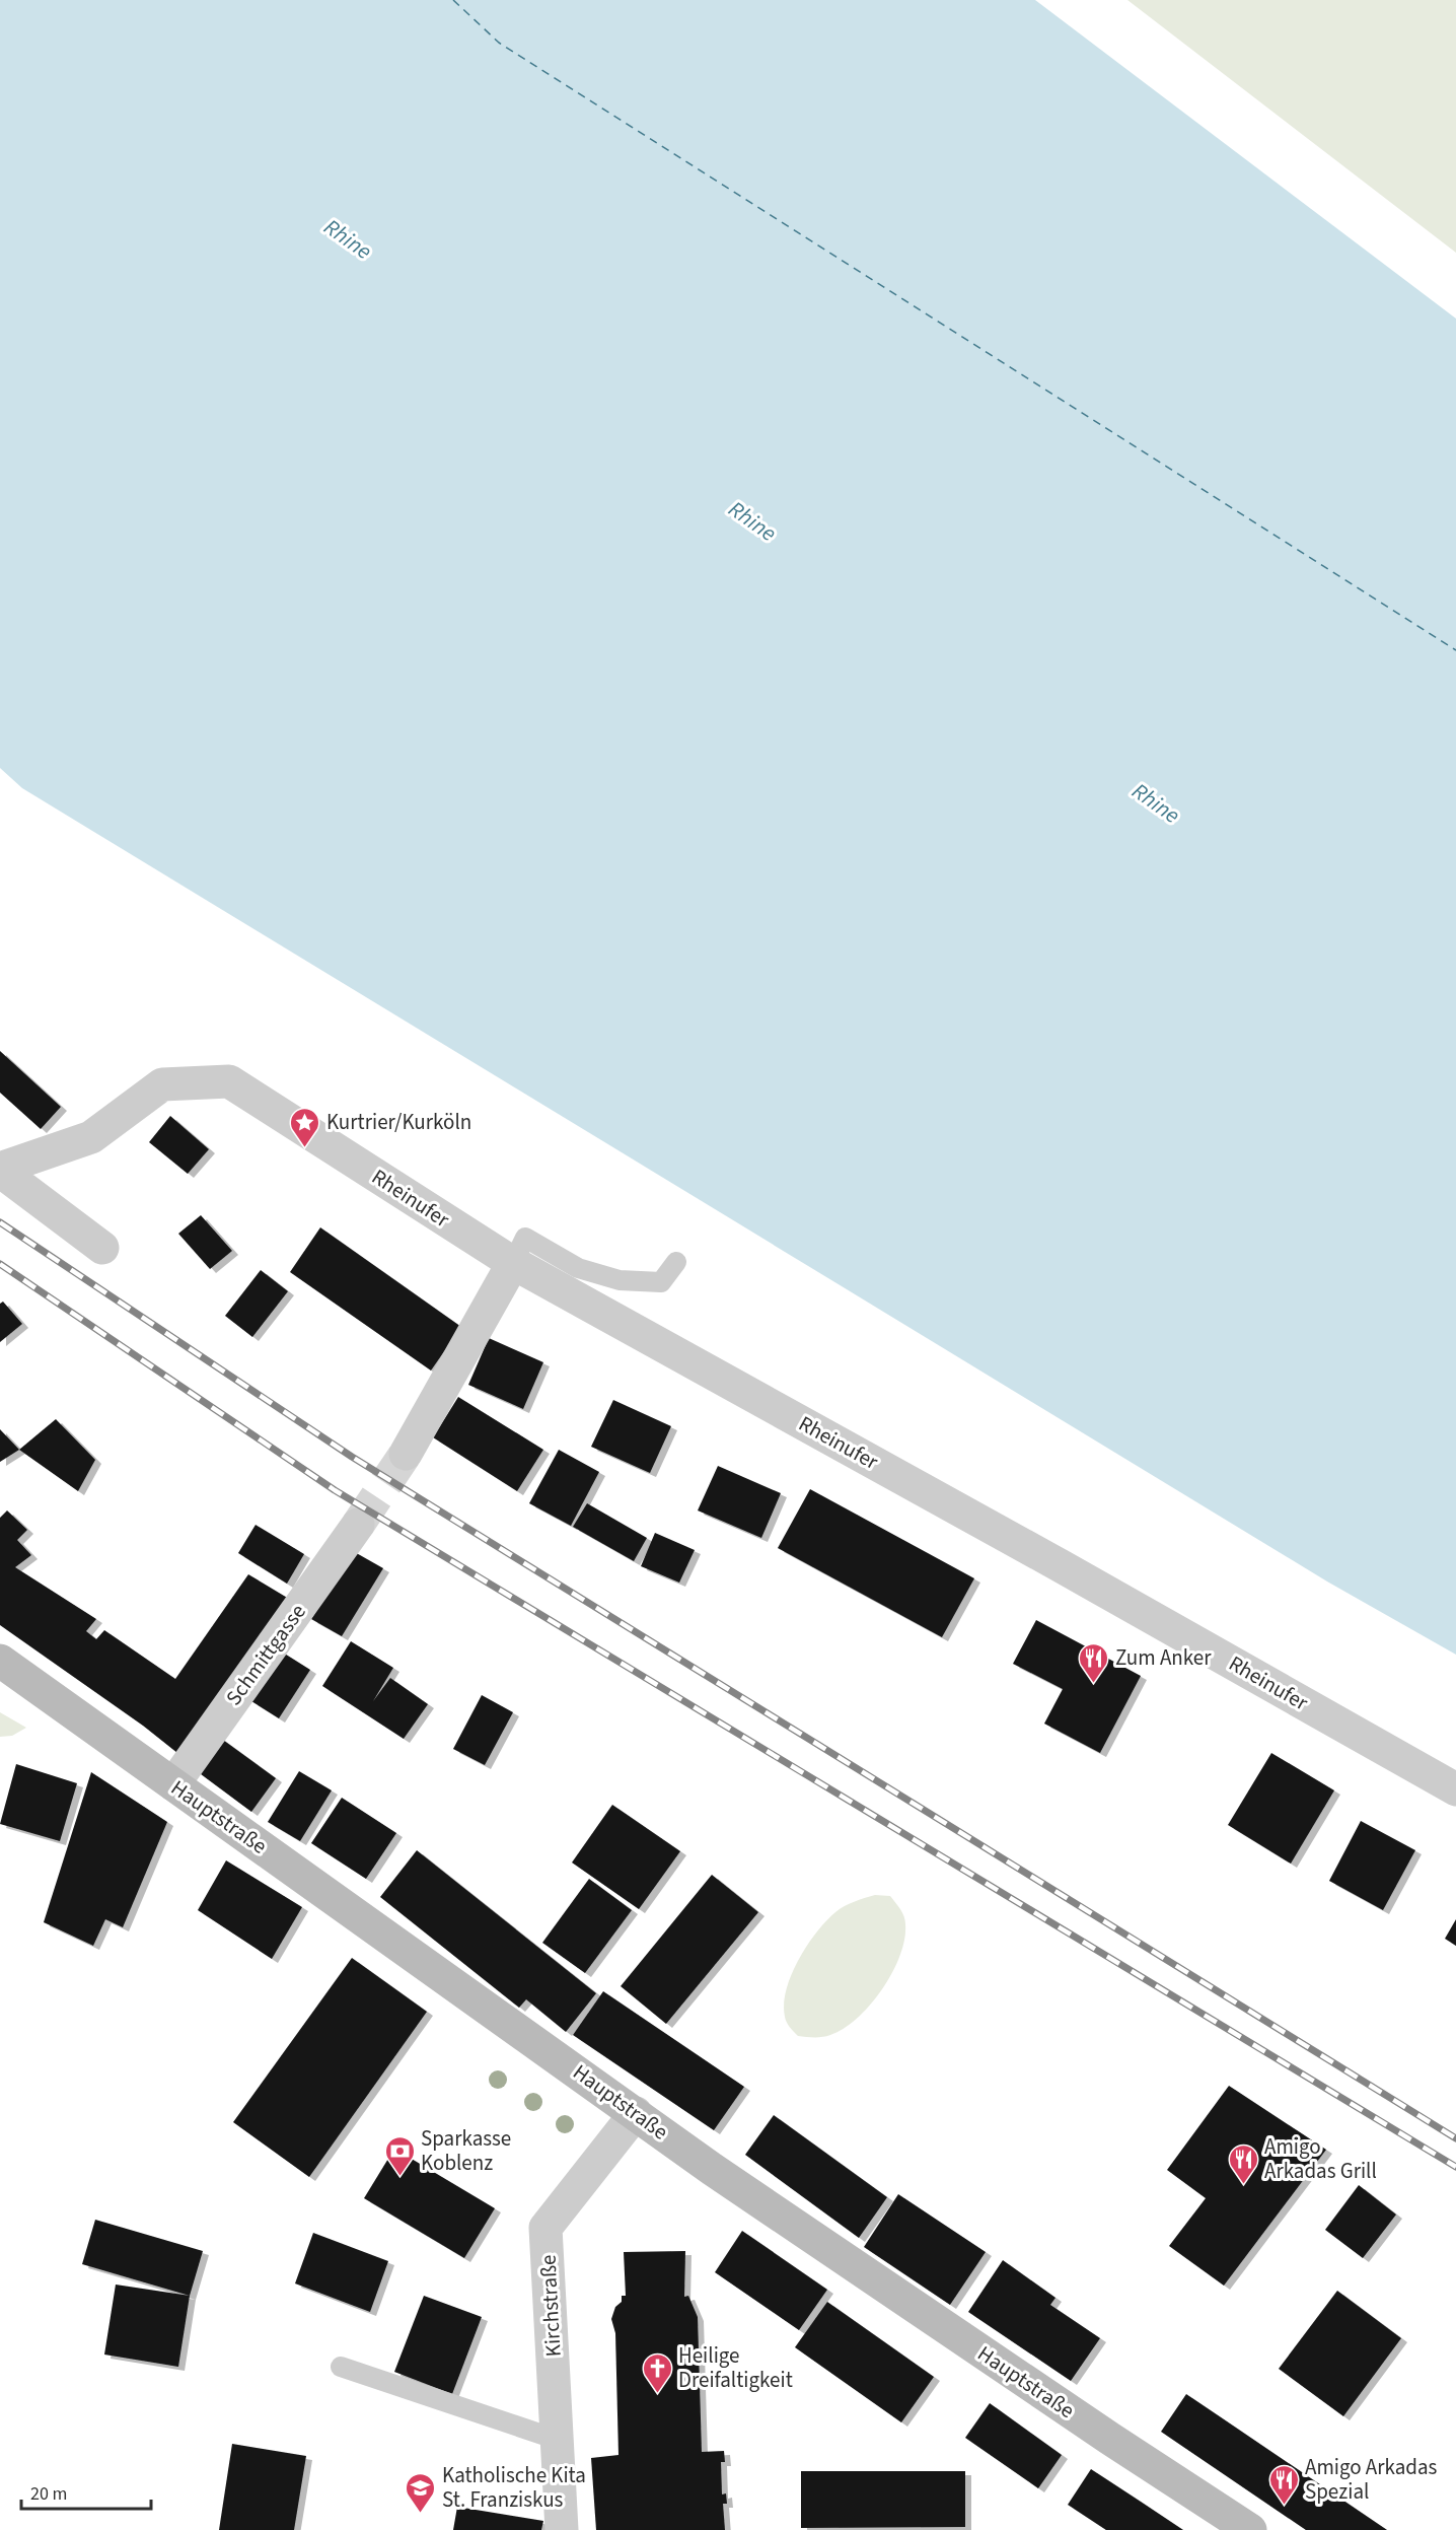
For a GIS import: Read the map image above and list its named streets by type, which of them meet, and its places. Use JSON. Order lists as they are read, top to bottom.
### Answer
{
  "streets": {
    "main road": ["Hauptstraße"],
    "street": ["Rheinufer", "Schmittgasse", "Kirchstraße"]
  },
  "crossings": [
    ["Schmittgasse", "Hauptstraße"],
    ["Hauptstraße", "Kirchstraße"]
  ],
  "water": ["Rhine"],
  "places": {
    "place": ["Kurtrier/Kurköln"],
    "restaurant": ["Zum Anker", "Amigo Arkadas Grill", "Amigo Arkadas Spezial"],
    "bank": ["Sparkasse Koblenz"],
    "church": ["Heilige Dreifaltigkeit"],
    "school or university": ["Katholische Kita St. Franziskus"]
  },
  "scale_bar": "20 m"
}
